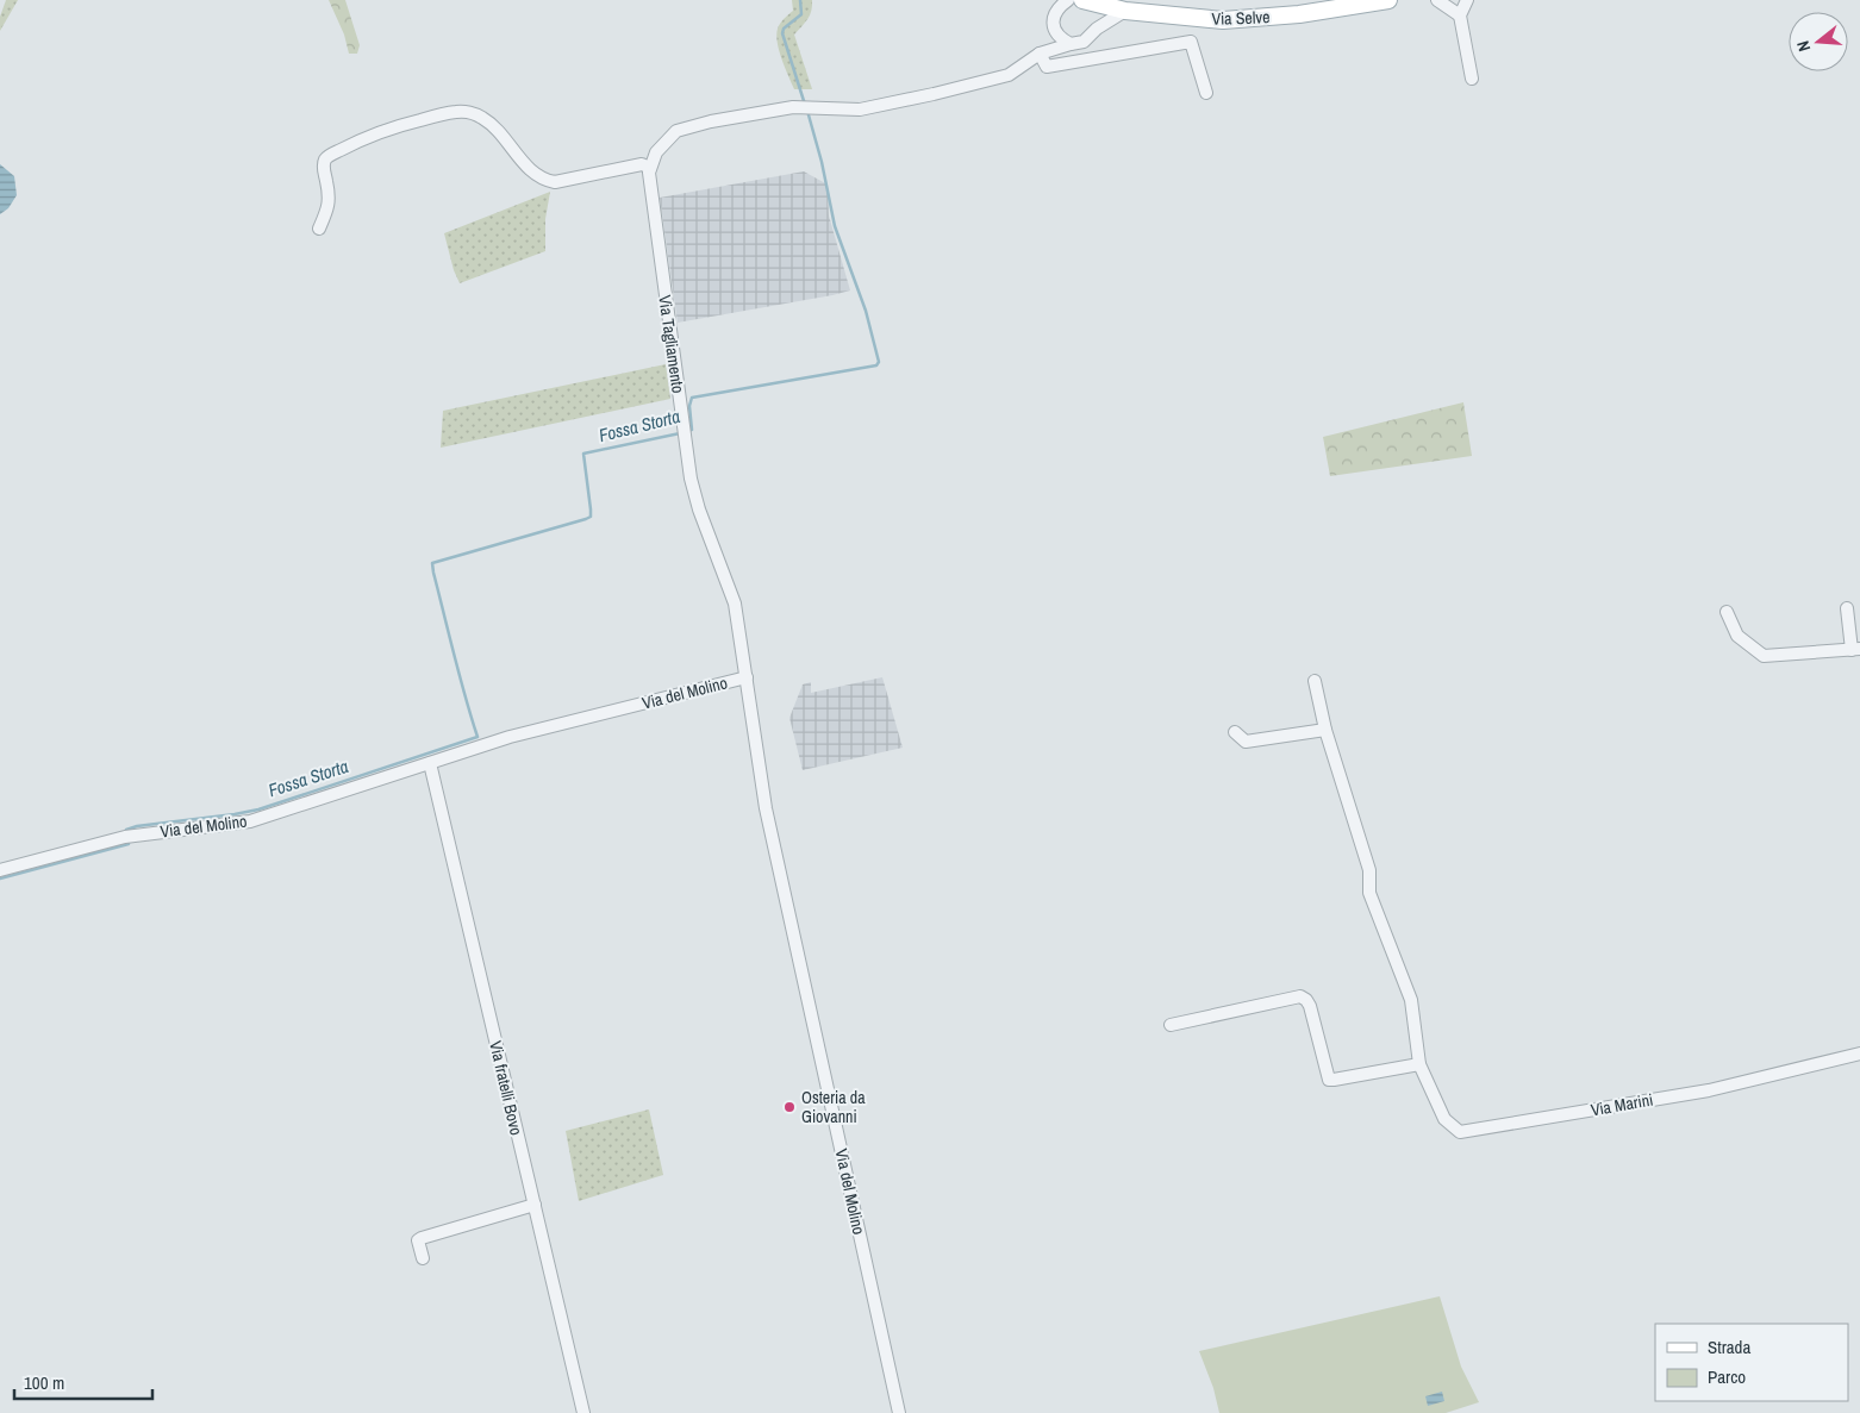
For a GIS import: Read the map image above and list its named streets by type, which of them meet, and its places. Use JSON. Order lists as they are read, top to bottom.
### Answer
{
  "streets": {
    "main road": ["Via Selve"],
    "street": [
      "Via Tagliamento",
      "Via del Molino",
      "Via fratelli Bovo",
      "Via Marini"
    ]
  },
  "crossings": [
    ["Via Tagliamento", "Via del Molino"],
    ["Via del Molino", "Via fratelli Bovo"]
  ],
  "water": ["Fossa Storta"],
  "places": ["Osteria da Giovanni"],
  "legend": ["Strada", "Parco"],
  "scale_bar": "100 m",
  "north": "left"
}
